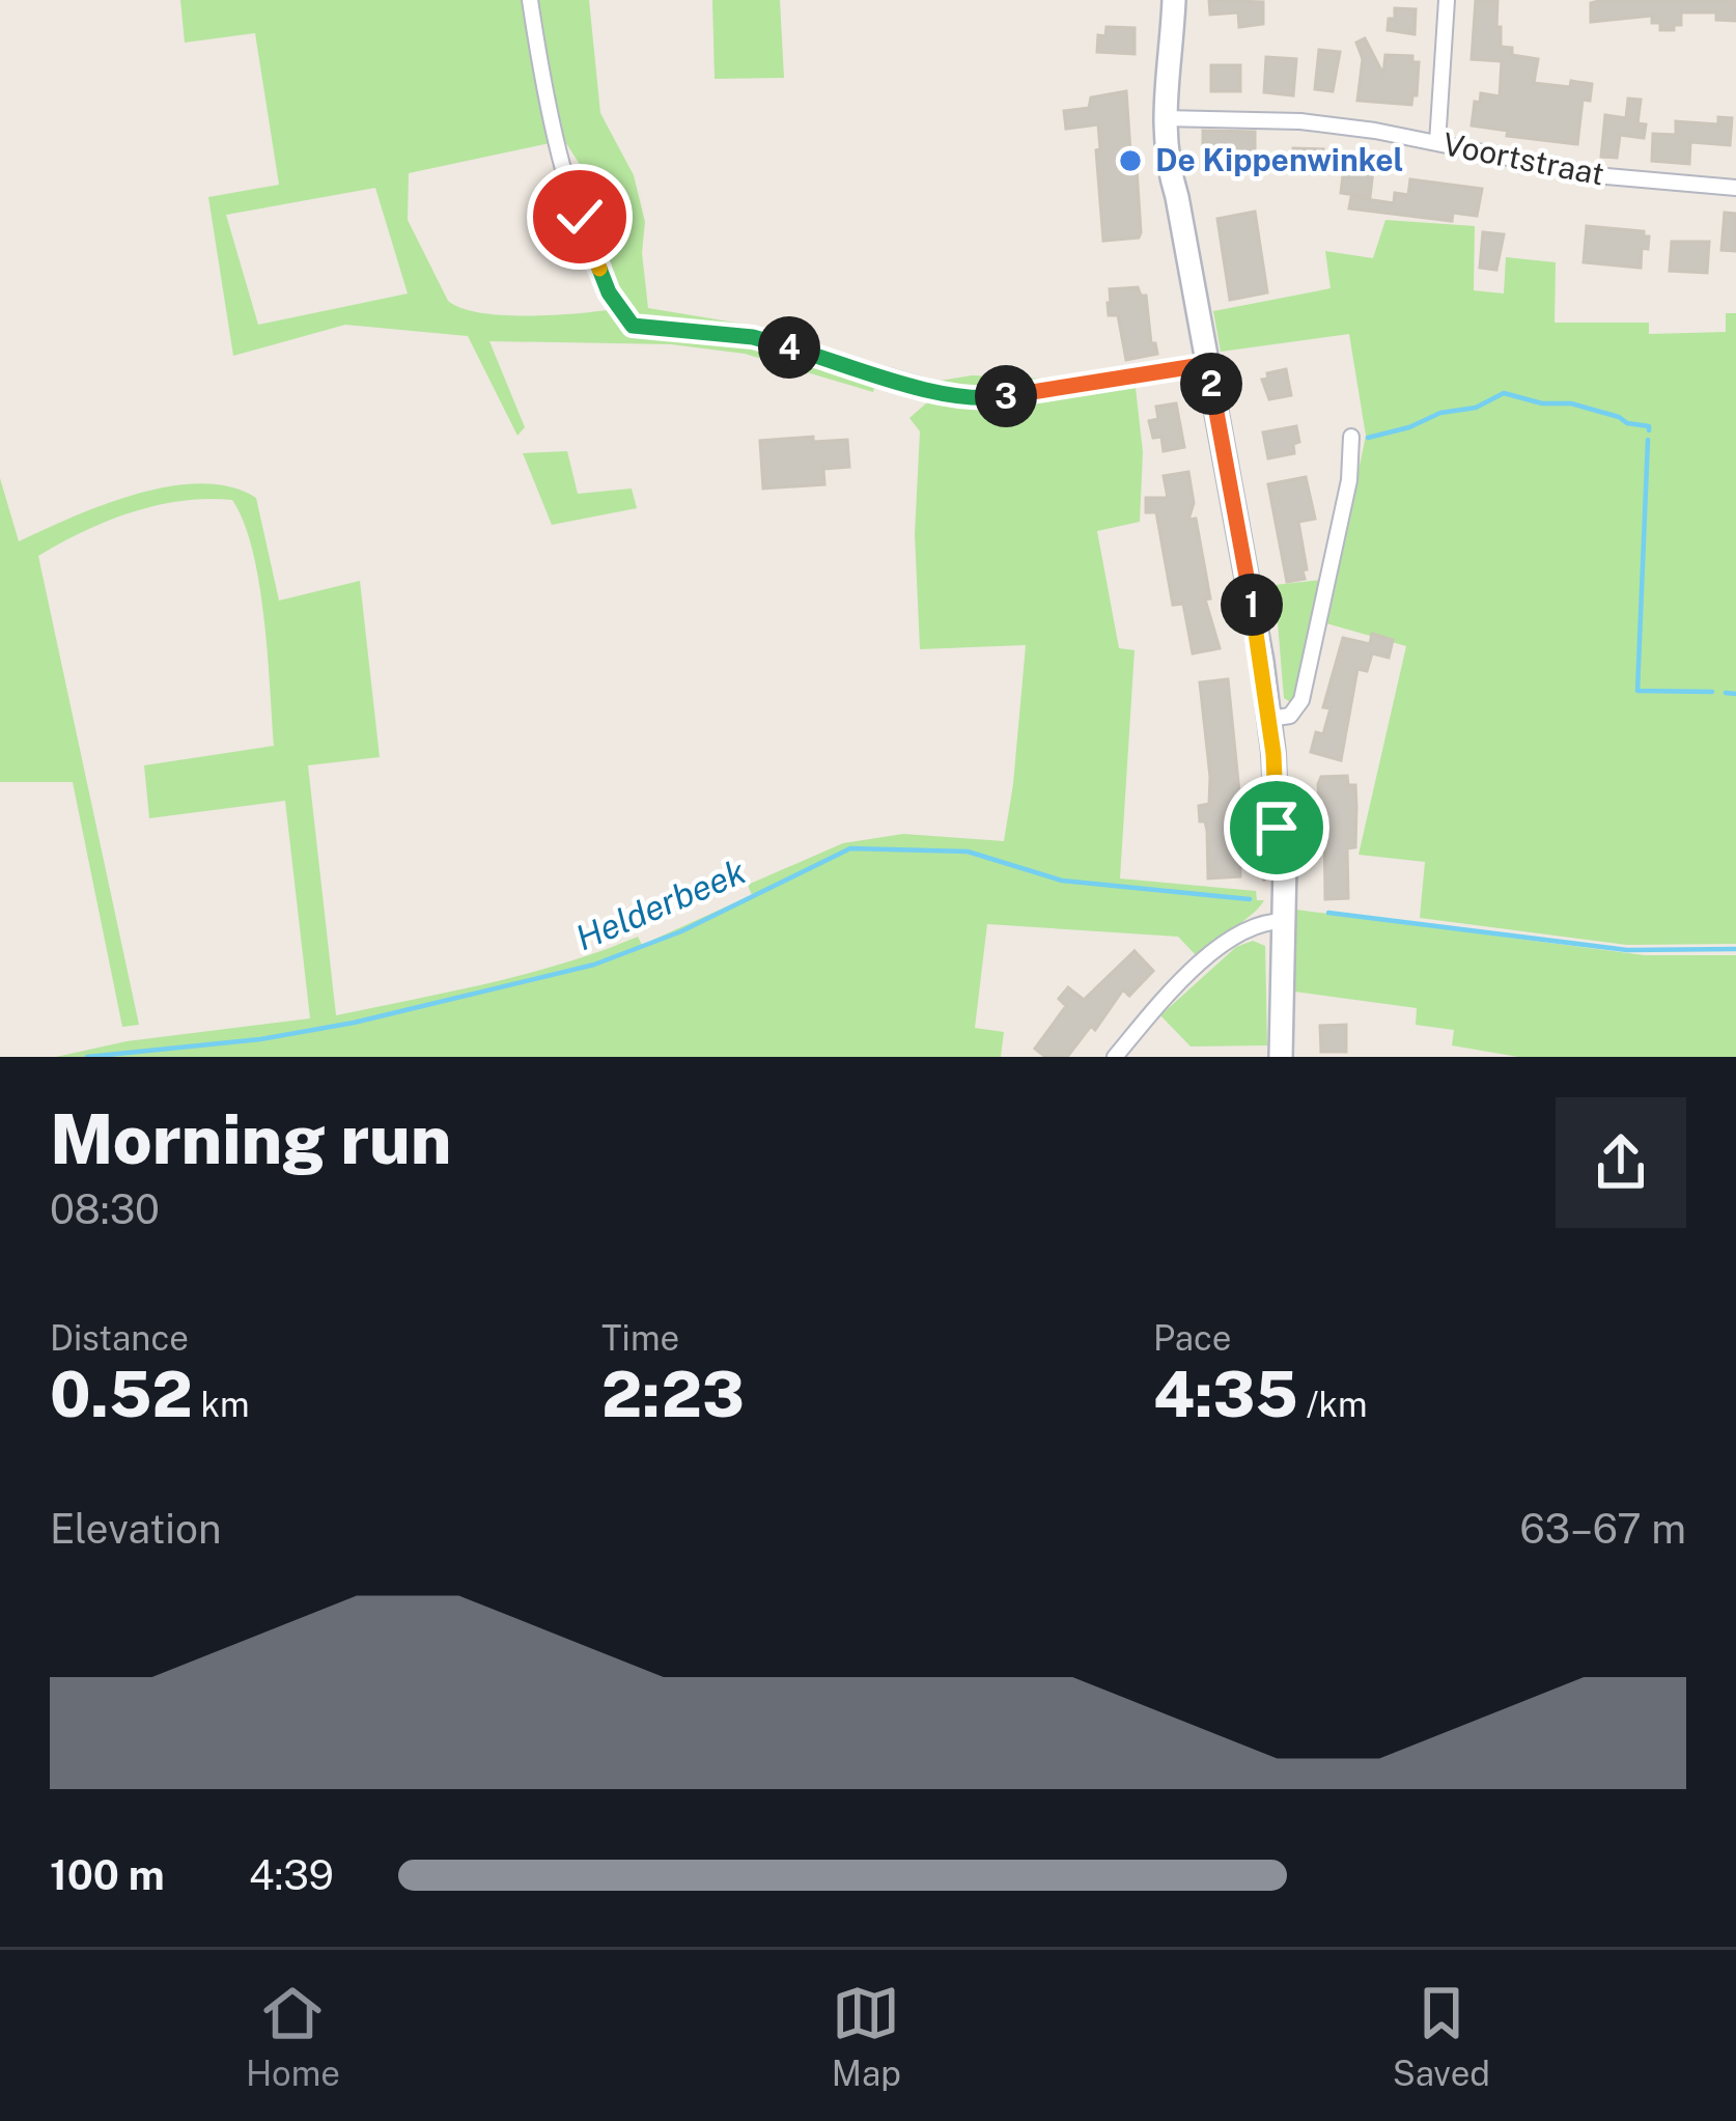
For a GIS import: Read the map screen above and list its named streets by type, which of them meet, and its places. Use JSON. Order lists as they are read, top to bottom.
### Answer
{
  "streets": {
    "street": ["Voortstraat"]
  },
  "water": ["Helderbeek"],
  "places": ["De Kippenwinkel"],
  "page": {
    "pins": [
      "4",
      "2",
      "3",
      "1"
    ],
    "heading": ["Morning run", "08:30"],
    "stats": [
      ["Distance", "0.52 km"],
      ["Time", "2:23"],
      ["Pace", "4:35 /km"]
    ],
    "chart": ["Elevation", "63–67 m"],
    "list": [
      {
        "name": "100 m",
        "note": "4:39"
      }
    ],
    "tabs": ["Home", "Map", "Saved"]
  }
}
